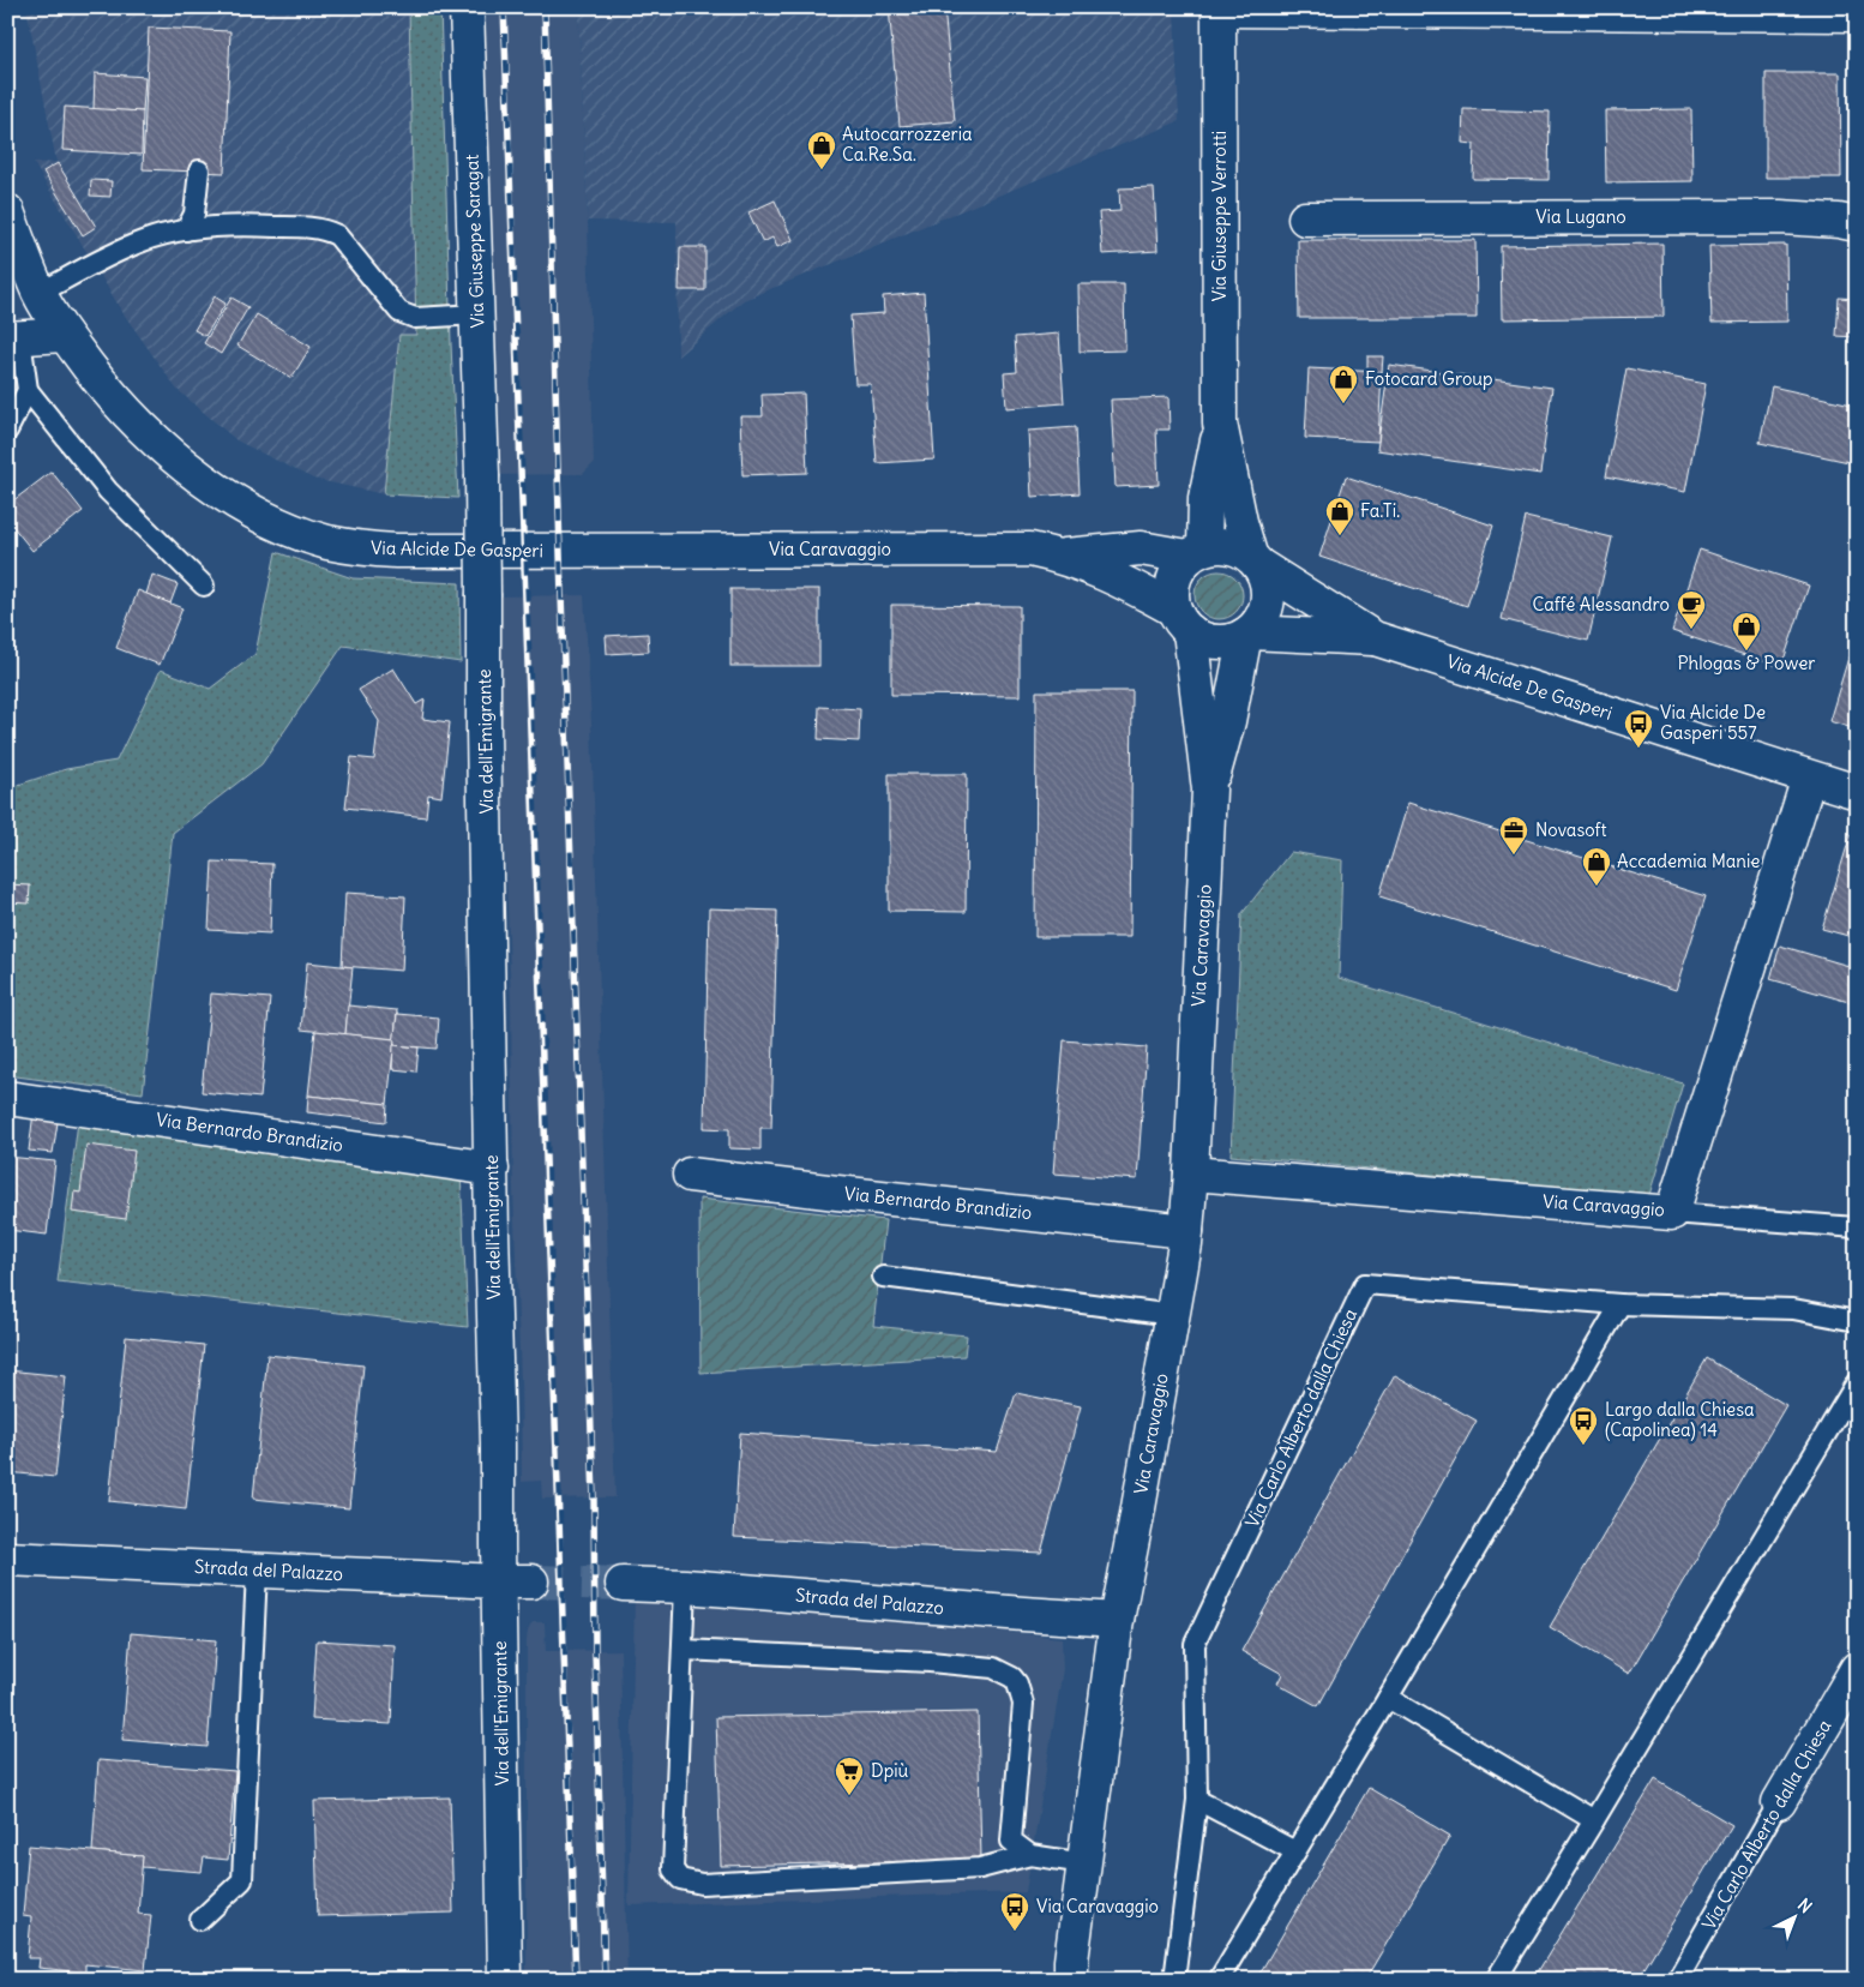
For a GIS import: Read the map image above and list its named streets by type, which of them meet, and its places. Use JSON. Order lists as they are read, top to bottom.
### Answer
{
  "streets": {
    "street": [
      "Via Giuseppe Verrotti",
      "Via Lugano",
      "Via Giuseppe Saragat",
      "Via Alcide De Gasperi",
      "Via Caravaggio",
      "Via dell'Emigrante",
      "Via Bernardo Brandizio",
      "Via Carlo Alberto dalla Chiesa",
      "Strada del Palazzo"
    ]
  },
  "crossings": [
    ["Via Giuseppe Verrotti", "Via Alcide De Gasperi"],
    ["Via Giuseppe Verrotti", "Via Caravaggio"],
    ["Via Giuseppe Saragat", "Via dell'Emigrante"],
    ["Via Alcide De Gasperi", "Via Caravaggio"],
    ["Via Caravaggio", "Via Bernardo Brandizio"],
    ["Via Caravaggio", "Strada del Palazzo"],
    ["Via dell'Emigrante", "Via Bernardo Brandizio"],
    ["Via dell'Emigrante", "Strada del Palazzo"]
  ],
  "places": {
    "shop": [
      "Autocarrozzeria Ca.Re.Sa.",
      "Fotocard Group",
      "Fa.Ti.",
      "Phlogas & Power",
      "Accademia Manie"
    ],
    "cafe": ["Caffé Alessandro"],
    "bus stop": ["Via Alcide De Gasperi 557", "Largo dalla Chiesa (Capolinea) 14", "Via Caravaggio"],
    "office": ["Novasoft"],
    "supermarket": ["Dpiù"]
  },
  "north": "top right"
}
